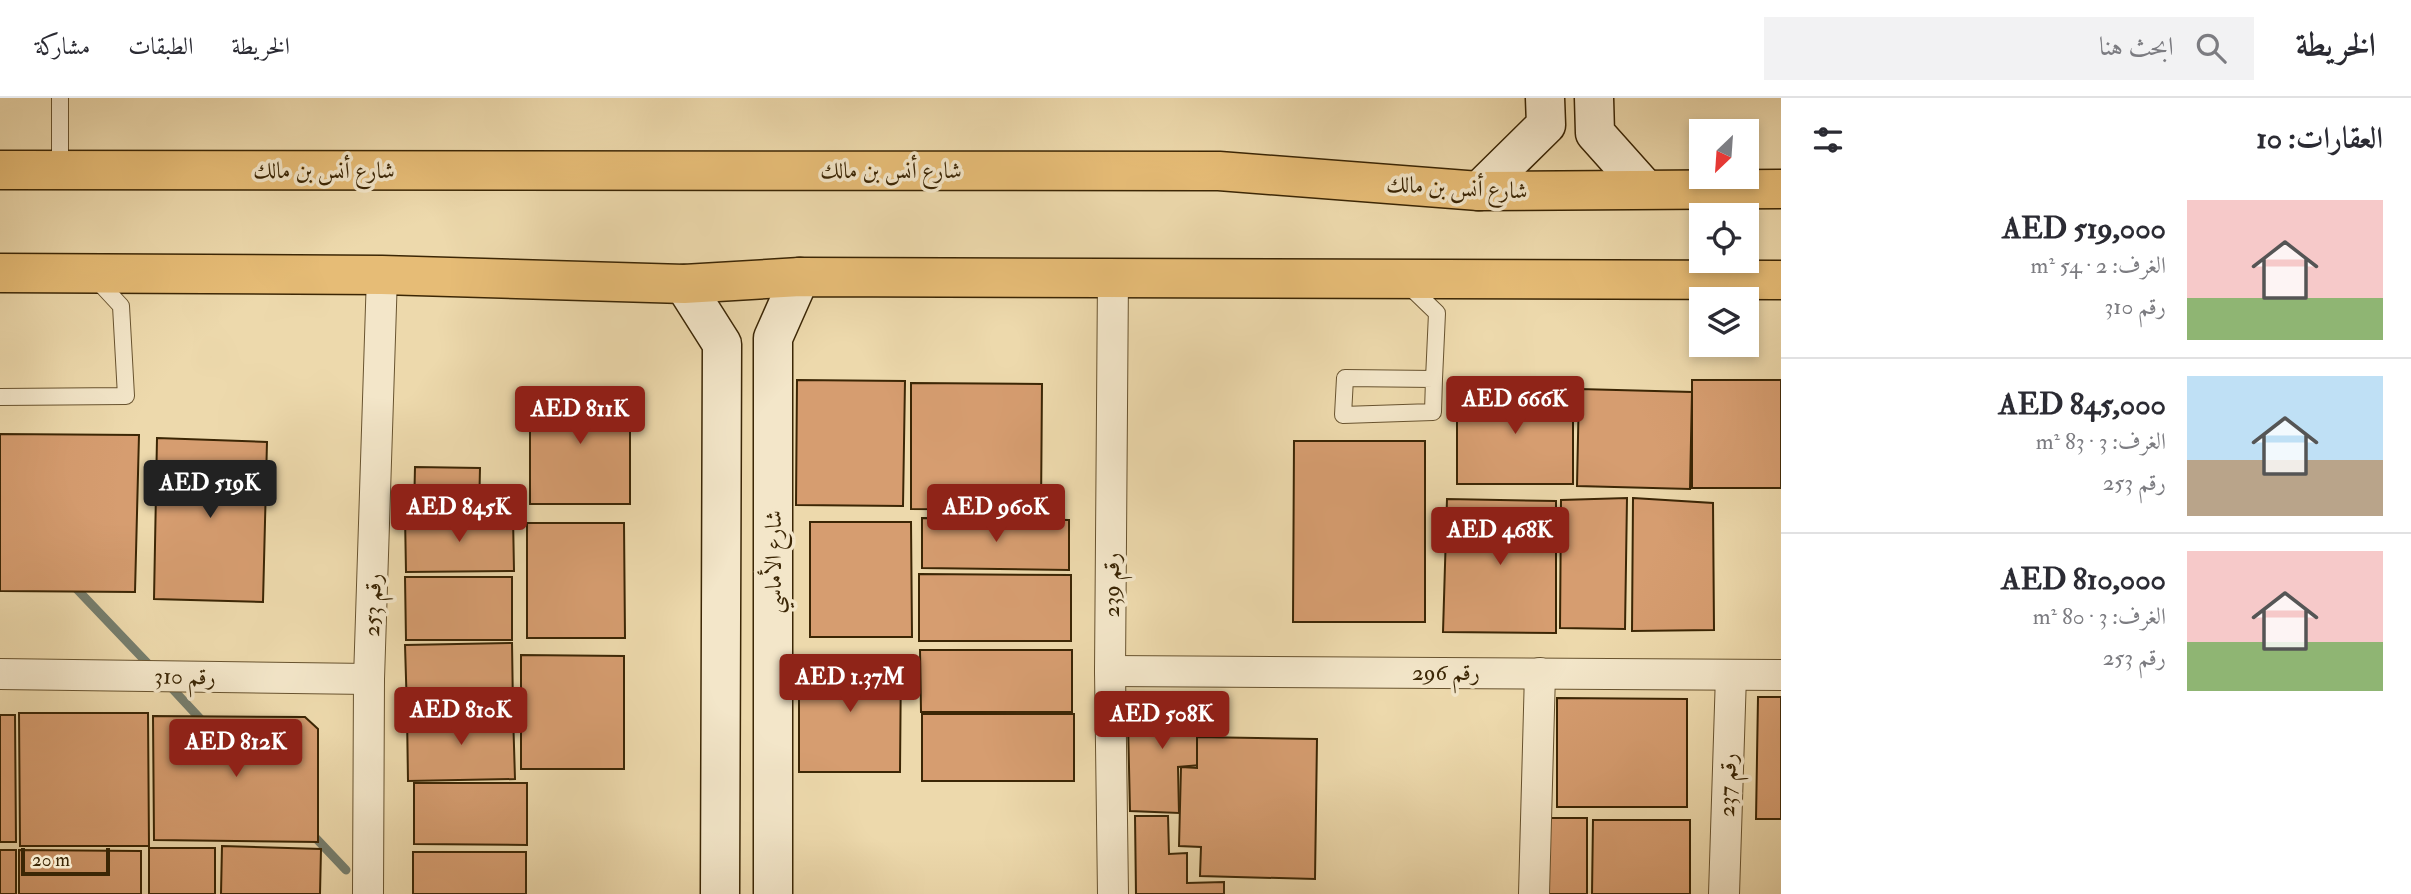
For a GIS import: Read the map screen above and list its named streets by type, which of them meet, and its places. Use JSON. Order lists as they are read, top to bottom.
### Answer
{
  "streets": {
    "main road": ["شارع أنس بن مالك"],
    "street": [
      "شارع الأماسي",
      "رقم 239",
      "رقم 253",
      "رقم 296",
      "رقم 310",
      "رقم 237"
    ]
  },
  "crossings": [
    ["رقم 239", "رقم 296"],
    ["رقم 253", "رقم 310"],
    ["رقم 296", "رقم 237"]
  ],
  "scale_bar": "20 m",
  "north": "bottom left",
  "page": {
    "header": "الخريطة",
    "search": "ابحث هنا",
    "nav": ["الخريطة", "الطبقات", "مشاركة"],
    "heading": "العقارات: 10",
    "list": [
      {
        "name": "AED 519,000",
        "note": "الغرف: 2 · 54 m² · رقم 310"
      },
      {
        "name": "AED 845,000",
        "note": "الغرف: 3 · 83 m² · رقم 253"
      },
      {
        "name": "AED 810,000",
        "note": "الغرف: 3 · 80 m² · رقم 253"
      }
    ],
    "price": [
      "AED 666K",
      "AED 811K",
      "AED 519K",
      "AED 845K",
      "AED 960K",
      "AED 468K",
      "AED 1.37M",
      "AED 810K",
      "AED 508K",
      "AED 812K"
    ],
    "scale": "20 m"
  }
}
